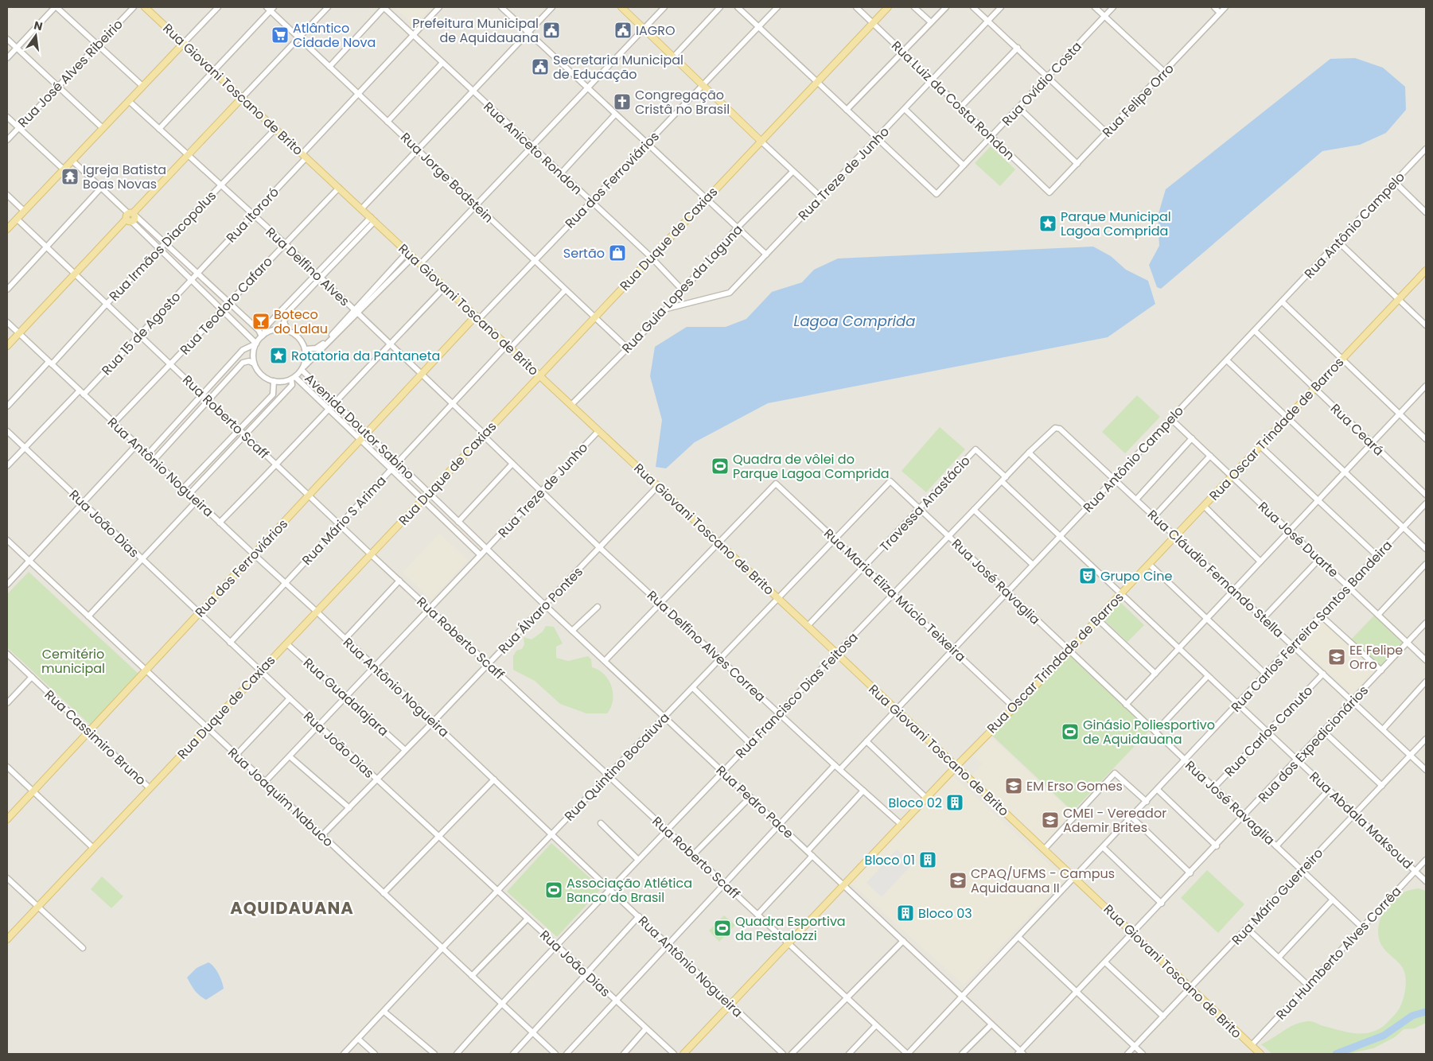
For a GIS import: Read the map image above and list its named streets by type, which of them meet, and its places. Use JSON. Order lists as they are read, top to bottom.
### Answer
{
  "streets": {
    "main road": [
      "Rua Giovani Toscano de Brito",
      "Rua dos Ferroviários",
      "Rua Duque de Caxias",
      "Rua Oscar Trindade de Barros"
    ],
    "street": [
      "Rua José Alves Ribeirio",
      "Rua Ovídio Costa",
      "Rua Luiz da Costa Rondon",
      "Rua Felipe Orro",
      "Rua Aniceto Rondon",
      "Rua Treze de Junho",
      "Rua Jorge Bodstein",
      "Rua Itororó",
      "Rua Antônio Campelo",
      "Rua Irmãos Diacopolus",
      "Rua Delfino Alves",
      "Rua Guia Lopes da Laguna",
      "Rua Teodoro Cafaro",
      "Rua 15 de Agosto",
      "Rua Roberto Scaff",
      "Avenida Doutor Sabino",
      "Rua Ceará",
      "Rua Antônio Nogueira",
      "Travessa Anastácio",
      "Rua Mário S Arima",
      "Rua João Dias",
      "Rua José Duarte",
      "Rua Cláudio Fernando Stella",
      "Rua José Ravaglia",
      "Rua Maria Eliza Múcio Teixeira",
      "Rua Álvaro Pontes",
      "Rua Carlos Ferreira Santos Bandeira",
      "Rua Delfino Alves Correa",
      "Rua Francisco Dias Feitosa",
      "Rua Guadalajara",
      "Rua Carlos Canuto",
      "Rua Cassimiro Bruno",
      "Rua dos Expedicionários",
      "Rua Quintino Bocaiuva",
      "Rua Joaquim Nabuco",
      "Rua Pedro Pace",
      "Rua Abdala Maksoud",
      "Rua Mário Guerreiro",
      "Rua Humberto Alves Corrêa"
    ]
  },
  "crossings": [
    ["Rua Ovídio Costa", "Rua Luiz da Costa Rondon"],
    ["Rua Ovídio Costa", "Rua Treze de Junho"],
    ["Rua Giovani Toscano de Brito", "Rua Treze de Junho"],
    ["Rua Giovani Toscano de Brito", "Rua dos Ferroviários"],
    ["Rua Giovani Toscano de Brito", "Rua Itororó"],
    ["Rua Giovani Toscano de Brito", "Rua Antônio Campelo"],
    ["Rua Giovani Toscano de Brito", "Rua Duque de Caxias"],
    ["Rua Giovani Toscano de Brito", "Rua Irmãos Diacopolus"],
    ["Rua Giovani Toscano de Brito", "Rua Guia Lopes da Laguna"],
    ["Rua Giovani Toscano de Brito", "Rua Teodoro Cafaro"],
    ["Rua Giovani Toscano de Brito", "Rua Oscar Trindade de Barros"],
    ["Rua Giovani Toscano de Brito", "Travessa Anastácio"],
    ["Rua Giovani Toscano de Brito", "Rua Mário S Arima"],
    ["Rua Giovani Toscano de Brito", "Rua Maria Eliza Múcio Teixeira"],
    ["Rua Giovani Toscano de Brito", "Rua Álvaro Pontes"],
    ["Rua Giovani Toscano de Brito", "Rua Carlos Ferreira Santos Bandeira"],
    ["Rua Giovani Toscano de Brito", "Rua Francisco Dias Feitosa"],
    ["Rua Giovani Toscano de Brito", "Rua dos Expedicionários"],
    ["Rua Giovani Toscano de Brito", "Rua Quintino Bocaiuva"],
    ["Rua Giovani Toscano de Brito", "Rua Mário Guerreiro"],
    ["Rua Giovani Toscano de Brito", "Rua Humberto Alves Corrêa"],
    ["Rua Luiz da Costa Rondon", "Rua Felipe Orro"],
    ["Rua Luiz da Costa Rondon", "Rua Treze de Junho"],
    ["Rua Luiz da Costa Rondon", "Rua Duque de Caxias"],
    ["Rua Aniceto Rondon", "Rua dos Ferroviários"],
    ["Rua Aniceto Rondon", "Rua Itororó"],
    ["Rua Aniceto Rondon", "Rua Duque de Caxias"],
    ["Rua Aniceto Rondon", "Rua Guia Lopes da Laguna"],
    ["Rua Treze de Junho", "Rua Delfino Alves"],
    ["Rua Treze de Junho", "Rua Guia Lopes da Laguna"],
    ["Rua Treze de Junho", "Avenida Doutor Sabino"],
    ["Rua Treze de Junho", "Rua Pedro Pace"],
    ["Rua Jorge Bodstein", "Rua dos Ferroviários"],
    ["Rua Jorge Bodstein", "Rua Itororó"],
    ["Rua Jorge Bodstein", "Rua Duque de Caxias"],
    ["Rua Jorge Bodstein", "Rua Guia Lopes da Laguna"],
    ["Rua Jorge Bodstein", "Rua Mário S Arima"],
    ["Rua dos Ferroviários", "Rua Delfino Alves"],
    ["Rua dos Ferroviários", "Rua Roberto Scaff"],
    ["Rua dos Ferroviários", "Avenida Doutor Sabino"],
    ["Rua dos Ferroviários", "Rua Antônio Nogueira"],
    ["Rua dos Ferroviários", "Rua João Dias"],
    ["Rua dos Ferroviários", "Rua Cassimiro Bruno"],
    ["Rua dos Ferroviários", "Rua Joaquim Nabuco"],
    ["Rua Itororó", "Rua Delfino Alves"],
    ["Rua Itororó", "Rua 15 de Agosto"],
    ["Rua Antônio Campelo", "Rua Ceará"],
    ["Rua Antônio Campelo", "Rua José Duarte"],
    ["Rua Antônio Campelo", "Rua Cláudio Fernando Stella"],
    ["Rua Antônio Campelo", "Rua José Ravaglia"],
    ["Rua Antônio Campelo", "Rua Maria Eliza Múcio Teixeira"],
    ["Rua Antônio Campelo", "Rua Delfino Alves Correa"],
    ["Rua Antônio Campelo", "Rua Abdala Maksoud"],
    ["Rua Duque de Caxias", "Rua Delfino Alves"],
    ["Rua Duque de Caxias", "Rua Roberto Scaff"],
    ["Rua Duque de Caxias", "Avenida Doutor Sabino"],
    ["Rua Duque de Caxias", "Rua Antônio Nogueira"],
    ["Rua Duque de Caxias", "Rua João Dias"],
    ["Rua Duque de Caxias", "Rua Guadalajara"],
    ["Rua Duque de Caxias", "Rua Cassimiro Bruno"],
    ["Rua Duque de Caxias", "Rua Joaquim Nabuco"],
    ["Rua Irmãos Diacopolus", "Rua Delfino Alves"],
    ["Rua Irmãos Diacopolus", "Rua Roberto Scaff"],
    ["Rua Irmãos Diacopolus", "Rua Antônio Nogueira"],
    ["Rua Delfino Alves", "Rua Teodoro Cafaro"],
    ["Rua Delfino Alves", "Rua Mário S Arima"],
    ["Rua Delfino Alves", "Rua Álvaro Pontes"],
    ["Rua Delfino Alves", "Rua Delfino Alves Correa"],
    ["Rua Teodoro Cafaro", "Rua Roberto Scaff"],
    ["Rua Teodoro Cafaro", "Rua Antônio Nogueira"],
    ["Rua 15 de Agosto", "Rua Roberto Scaff"],
    ["Rua 15 de Agosto", "Rua Antônio Nogueira"],
    ["Rua 15 de Agosto", "Rua João Dias"],
    ["Rua Roberto Scaff", "Rua Oscar Trindade de Barros"],
    ["Rua Roberto Scaff", "Rua Mário S Arima"],
    ["Rua Roberto Scaff", "Rua Álvaro Pontes"],
    ["Rua Roberto Scaff", "Rua Carlos Ferreira Santos Bandeira"],
    ["Rua Roberto Scaff", "Rua Francisco Dias Feitosa"],
    ["Rua Roberto Scaff", "Rua Quintino Bocaiuva"],
    ["Avenida Doutor Sabino", "Rua Mário S Arima"],
    ["Avenida Doutor Sabino", "Rua Pedro Pace"],
    ["Rua Oscar Trindade de Barros", "Rua Ceará"],
    ["Rua Oscar Trindade de Barros", "Rua Antônio Nogueira"],
    ["Rua Oscar Trindade de Barros", "Rua José Duarte"],
    ["Rua Oscar Trindade de Barros", "Rua Cláudio Fernando Stella"],
    ["Rua Oscar Trindade de Barros", "Rua José Ravaglia"],
    ["Rua Oscar Trindade de Barros", "Rua Maria Eliza Múcio Teixeira"],
    ["Rua Oscar Trindade de Barros", "Rua Delfino Alves Correa"],
    ["Rua Oscar Trindade de Barros", "Rua Pedro Pace"],
    ["Rua Oscar Trindade de Barros", "Rua Abdala Maksoud"],
    ["Rua Antônio Nogueira", "Rua Mário S Arima"],
    ["Rua Antônio Nogueira", "Rua Álvaro Pontes"],
    ["Rua Antônio Nogueira", "Rua Francisco Dias Feitosa"],
    ["Rua Antônio Nogueira", "Rua Quintino Bocaiuva"],
    ["Travessa Anastácio", "Rua José Ravaglia"],
    ["Travessa Anastácio", "Rua Maria Eliza Múcio Teixeira"],
    ["Travessa Anastácio", "Rua Francisco Dias Feitosa"],
    ["Rua Mário S Arima", "Rua João Dias"],
    ["Rua João Dias", "Rua Álvaro Pontes"],
    ["Rua João Dias", "Rua Francisco Dias Feitosa"],
    ["Rua João Dias", "Rua Quintino Bocaiuva"],
    ["Rua José Duarte", "Rua Carlos Ferreira Santos Bandeira"],
    ["Rua José Duarte", "Rua dos Expedicionários"],
    ["Rua Cláudio Fernando Stella", "Rua Carlos Ferreira Santos Bandeira"],
    ["Rua Cláudio Fernando Stella", "Rua Francisco Dias Feitosa"],
    ["Rua Cláudio Fernando Stella", "Rua Carlos Canuto"],
    ["Rua Cláudio Fernando Stella", "Rua dos Expedicionários"],
    ["Rua Cláudio Fernando Stella", "Rua Mário Guerreiro"],
    ["Rua José Ravaglia", "Rua Carlos Ferreira Santos Bandeira"],
    ["Rua José Ravaglia", "Rua Francisco Dias Feitosa"],
    ["Rua José Ravaglia", "Rua Carlos Canuto"],
    ["Rua José Ravaglia", "Rua dos Expedicionários"],
    ["Rua José Ravaglia", "Rua Quintino Bocaiuva"],
    ["Rua José Ravaglia", "Rua Mário Guerreiro"],
    ["Rua José Ravaglia", "Rua Humberto Alves Corrêa"],
    ["Rua Maria Eliza Múcio Teixeira", "Rua Francisco Dias Feitosa"],
    ["Rua Maria Eliza Múcio Teixeira", "Rua Quintino Bocaiuva"],
    ["Rua Álvaro Pontes", "Rua Delfino Alves Correa"],
    ["Rua Álvaro Pontes", "Rua Guadalajara"],
    ["Rua Álvaro Pontes", "Rua Joaquim Nabuco"],
    ["Rua Álvaro Pontes", "Rua Pedro Pace"],
    ["Rua Carlos Ferreira Santos Bandeira", "Rua Pedro Pace"],
    ["Rua Carlos Ferreira Santos Bandeira", "Rua Abdala Maksoud"],
    ["Rua Delfino Alves Correa", "Rua Francisco Dias Feitosa"],
    ["Rua Delfino Alves Correa", "Rua Quintino Bocaiuva"],
    ["Rua Francisco Dias Feitosa", "Rua Joaquim Nabuco"],
    ["Rua Francisco Dias Feitosa", "Rua Pedro Pace"],
    ["Rua Francisco Dias Feitosa", "Rua Abdala Maksoud"],
    ["Rua Carlos Canuto", "Rua Abdala Maksoud"],
    ["Rua dos Expedicionários", "Rua Pedro Pace"],
    ["Rua dos Expedicionários", "Rua Abdala Maksoud"],
    ["Rua Quintino Bocaiuva", "Rua Joaquim Nabuco"],
    ["Rua Quintino Bocaiuva", "Rua Pedro Pace"],
    ["Rua Abdala Maksoud", "Rua Mário Guerreiro"],
    ["Rua Abdala Maksoud", "Rua Humberto Alves Corrêa"]
  ],
  "districts": ["AQUIDAUANA"],
  "water": ["Lagoa Comprida"],
  "parks": ["Cemitério municipal"],
  "places": {
    "public building": ["Prefeitura Municipal de Aquidauana", "IAGRO", "Secretaria Municipal de Educação"],
    "supermarket": ["Atlântico Cidade Nova"],
    "church": ["Congregação Cristâ no Brasil"],
    "temple": ["Igreja Batista Boas Novas"],
    "place": ["Parque Municipal Lagoa Comprida", "Rotatoria da Pantaneta"],
    "shop": ["Sertão"],
    "bar": ["Boteco do Lalau"],
    "sports": [
      "Quadra de vôlei do Parque Lagoa Comprida",
      "Ginásio Poliesportivo de Aquidauana",
      "Associação Atlética Banco do Brasil",
      "Quadra Esportiva da Pestalozzi"
    ],
    "theatre": ["Grupo Cine"],
    "school or university": [
      "EE Felipe Orro",
      "EM Erso Gomes",
      "CMEI - Vereador Ademir Brites",
      "CPAQ/UFMS - Campus Aquidauana II"
    ],
    "building": ["Bloco 02", "Bloco 01", "Bloco 03"]
  },
  "north": "top"
}
